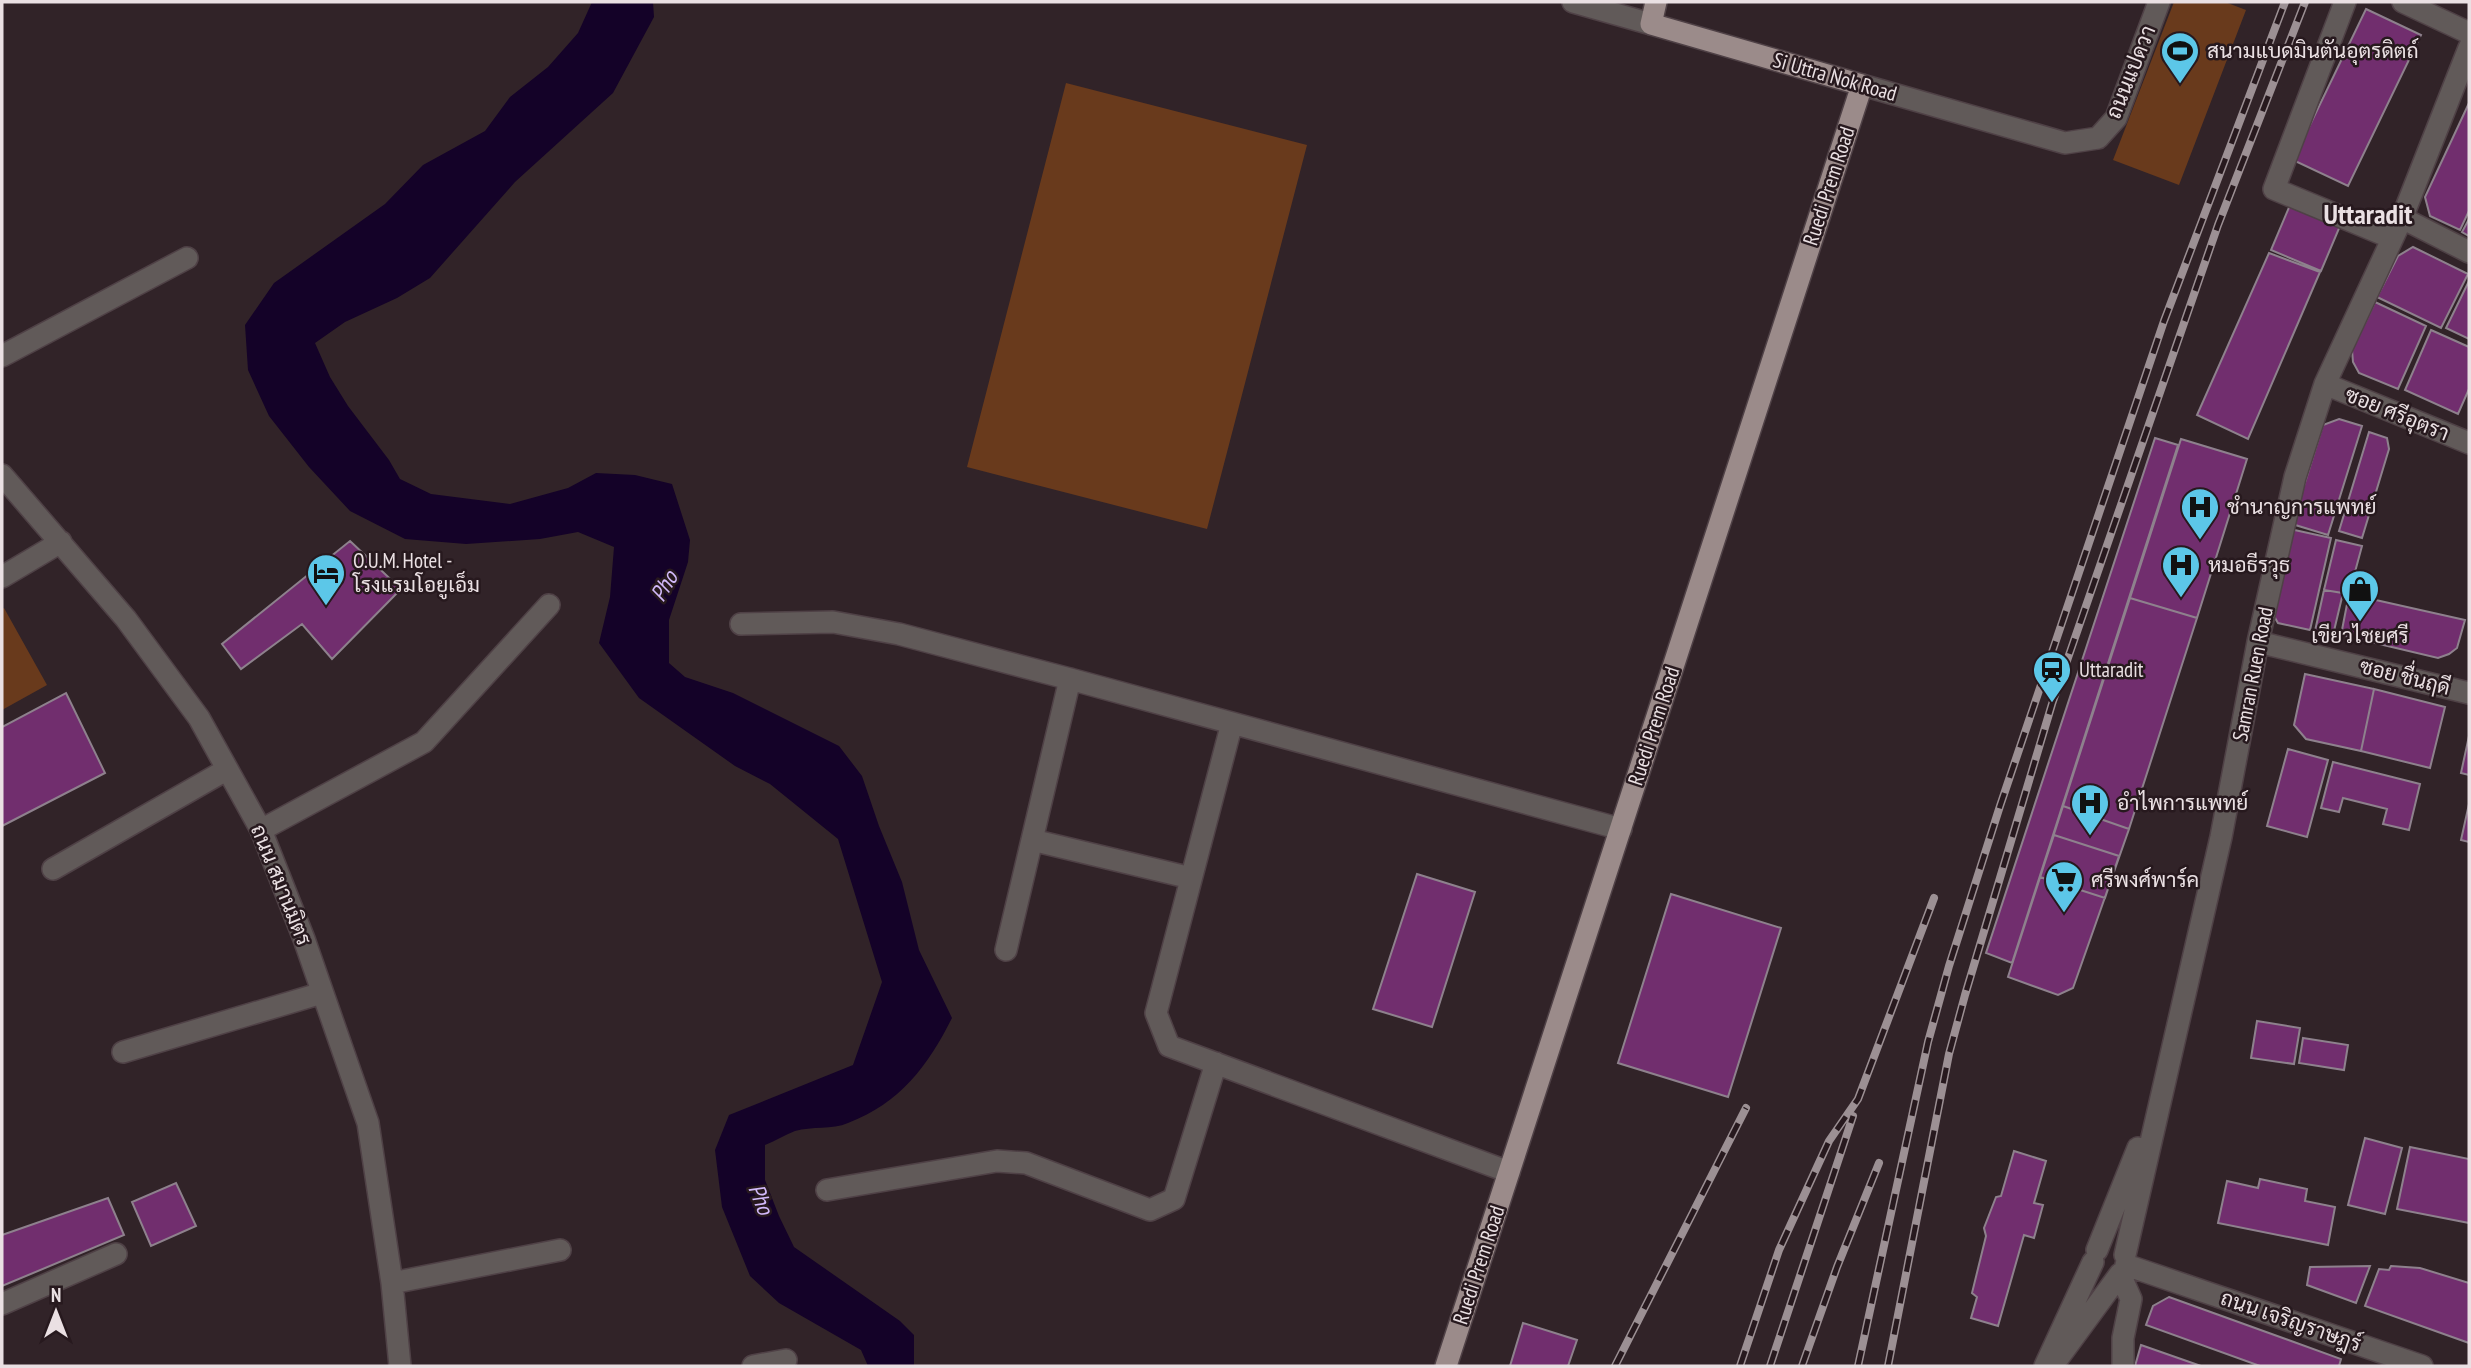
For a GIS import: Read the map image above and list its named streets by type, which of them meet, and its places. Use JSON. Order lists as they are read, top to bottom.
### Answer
{
  "streets": {
    "main road": ["Si Uttra Nok Road", "Ruedi Prem Road"],
    "street": [
      "ถนนแปดวา",
      "ซอย ศรีอุตรา",
      "Samran Ruen Road",
      "ซอย ชื่นฤดี",
      "ถนน สมานมิตร",
      "ถนน เจริญราษฎร์"
    ]
  },
  "crossings": [
    ["ถนนแปดวา", "Si Uttra Nok Road"],
    ["Si Uttra Nok Road", "Ruedi Prem Road"],
    ["ซอย ศรีอุตรา", "Samran Ruen Road"],
    ["Samran Ruen Road", "ซอย ชื่นฤดี"],
    ["Samran Ruen Road", "ถนน เจริญราษฎร์"]
  ],
  "districts": ["Uttaradit"],
  "water": ["Pho"],
  "places": {
    "sports": ["สนามแบดมินตันอุตรดิตถ์"],
    "hospital": ["ชำนาญการแพทย์", "หมอธีรวุธ", "อำไพการแพทย์"],
    "hotel": ["O.U.M. Hotel - โรงแรมโอยูเอ็ม"],
    "shop": ["เขียวไชยศรี"],
    "station": ["Uttaradit"],
    "supermarket": ["ศรีพงศ์พาร์ค"]
  },
  "north": "top"
}
